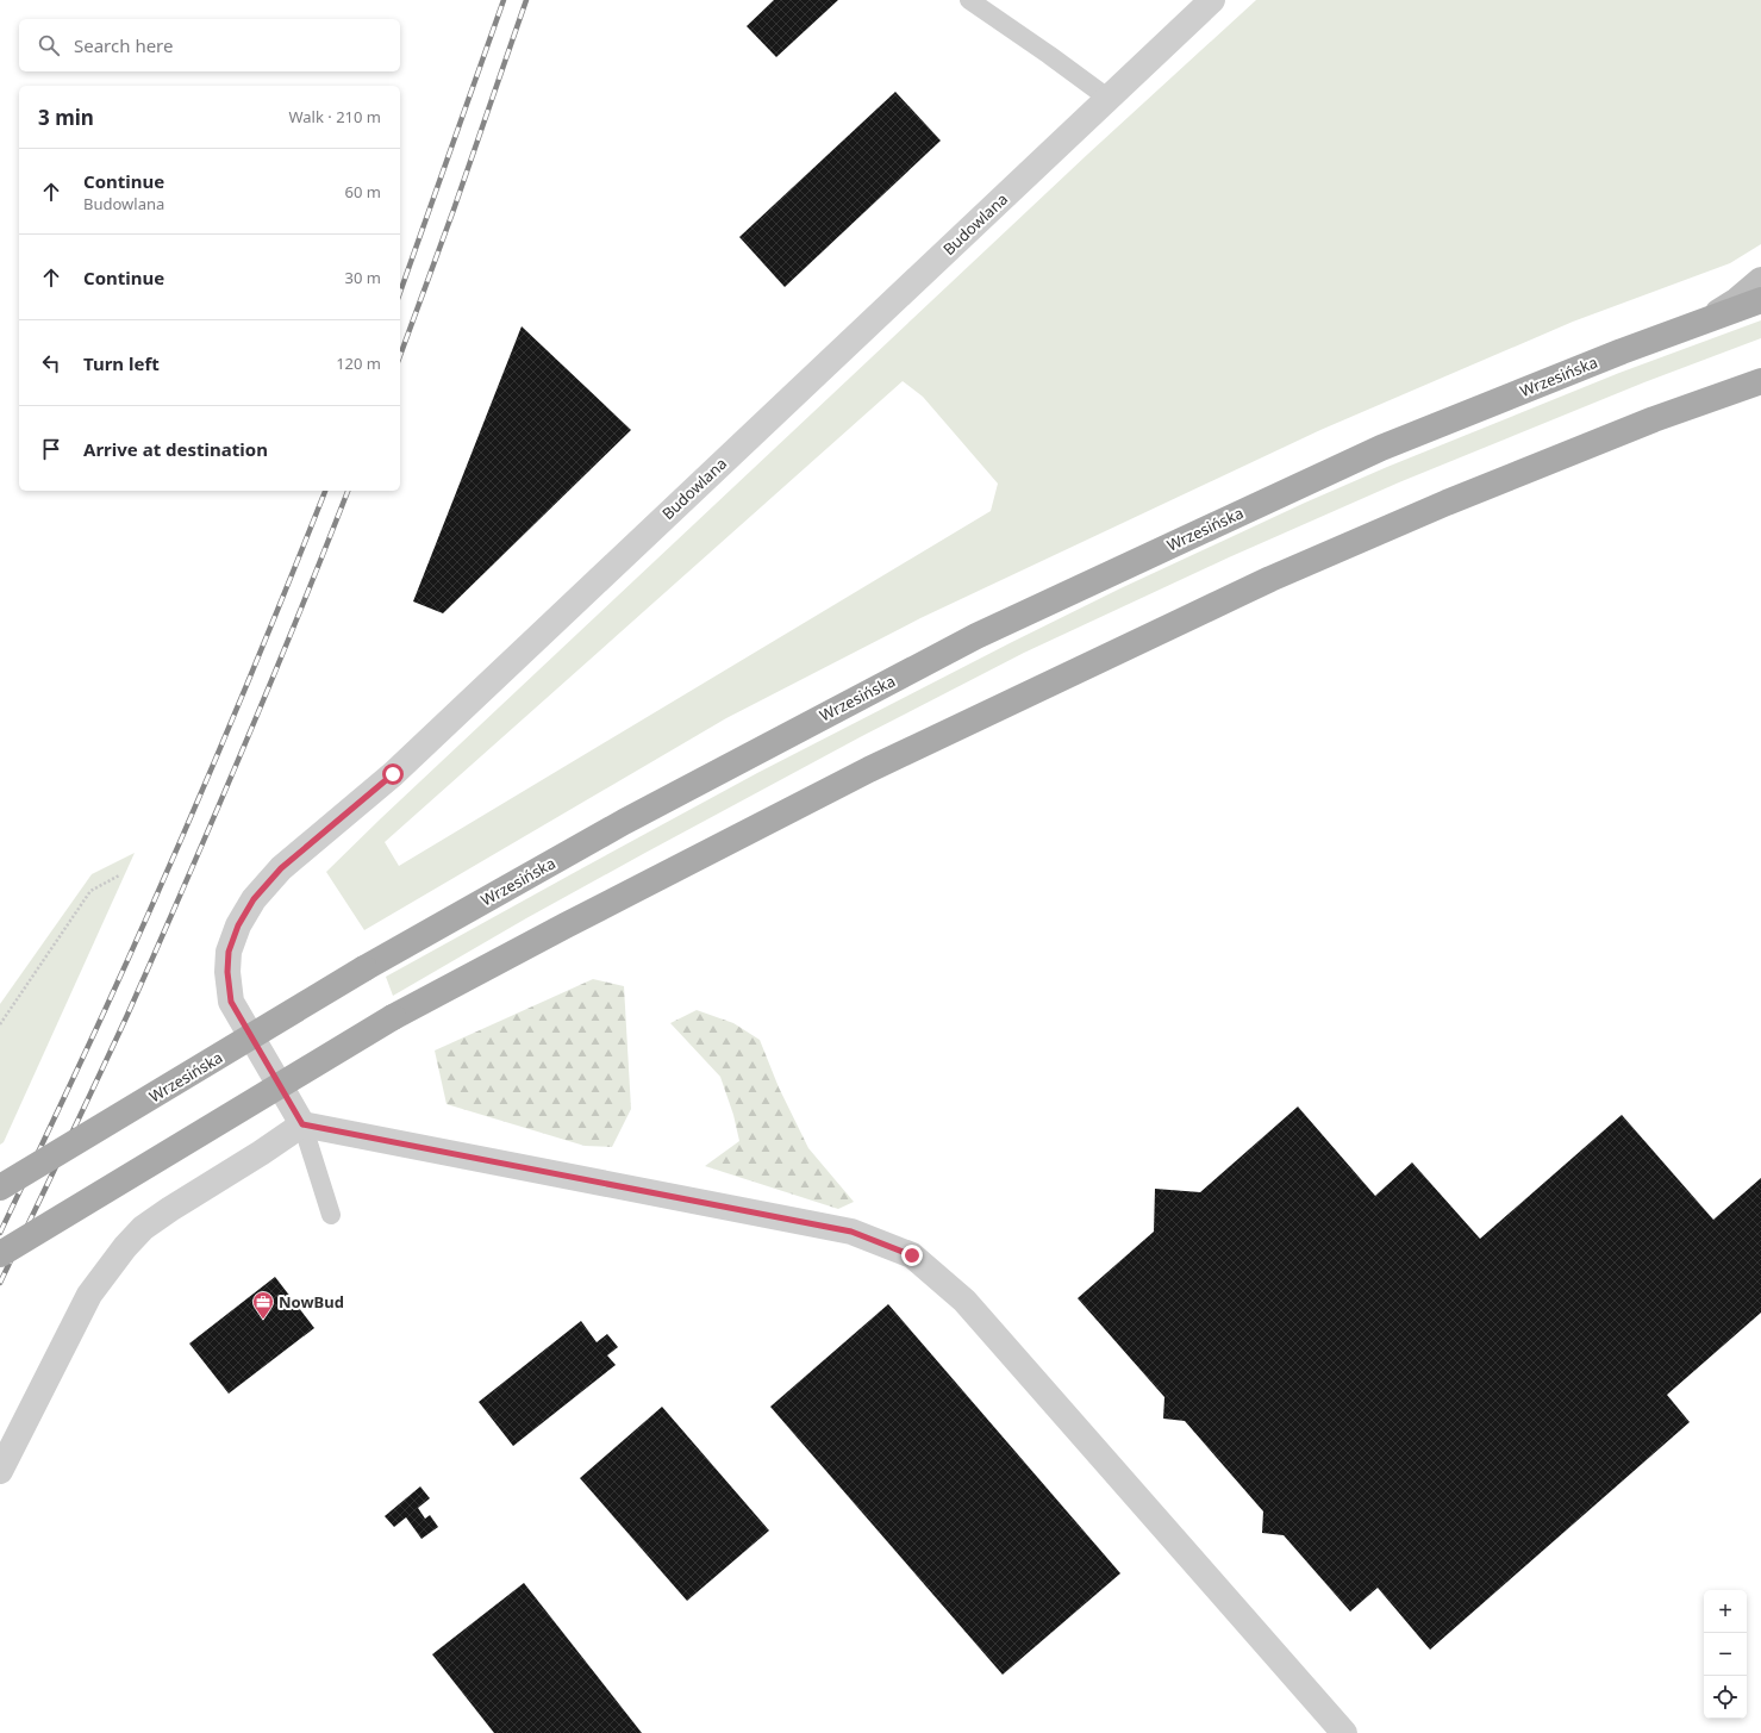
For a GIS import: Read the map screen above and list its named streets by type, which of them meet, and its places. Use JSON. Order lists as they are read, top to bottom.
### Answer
{
  "streets": {
    "main road": ["Wrzesińska"],
    "street": ["Budowlana"]
  },
  "places": {
    "office": ["NowBud"]
  },
  "page": {
    "search": "Search here",
    "heading": ["3 min", "Walk · 210 m"],
    "list": [
      ["Continue", "Budowlana", "60 m"],
      ["Continue", "30 m"],
      ["Turn left", "120 m"],
      "Arrive at destination"
    ],
    "map_buttons": ["+", "−"]
  }
}
